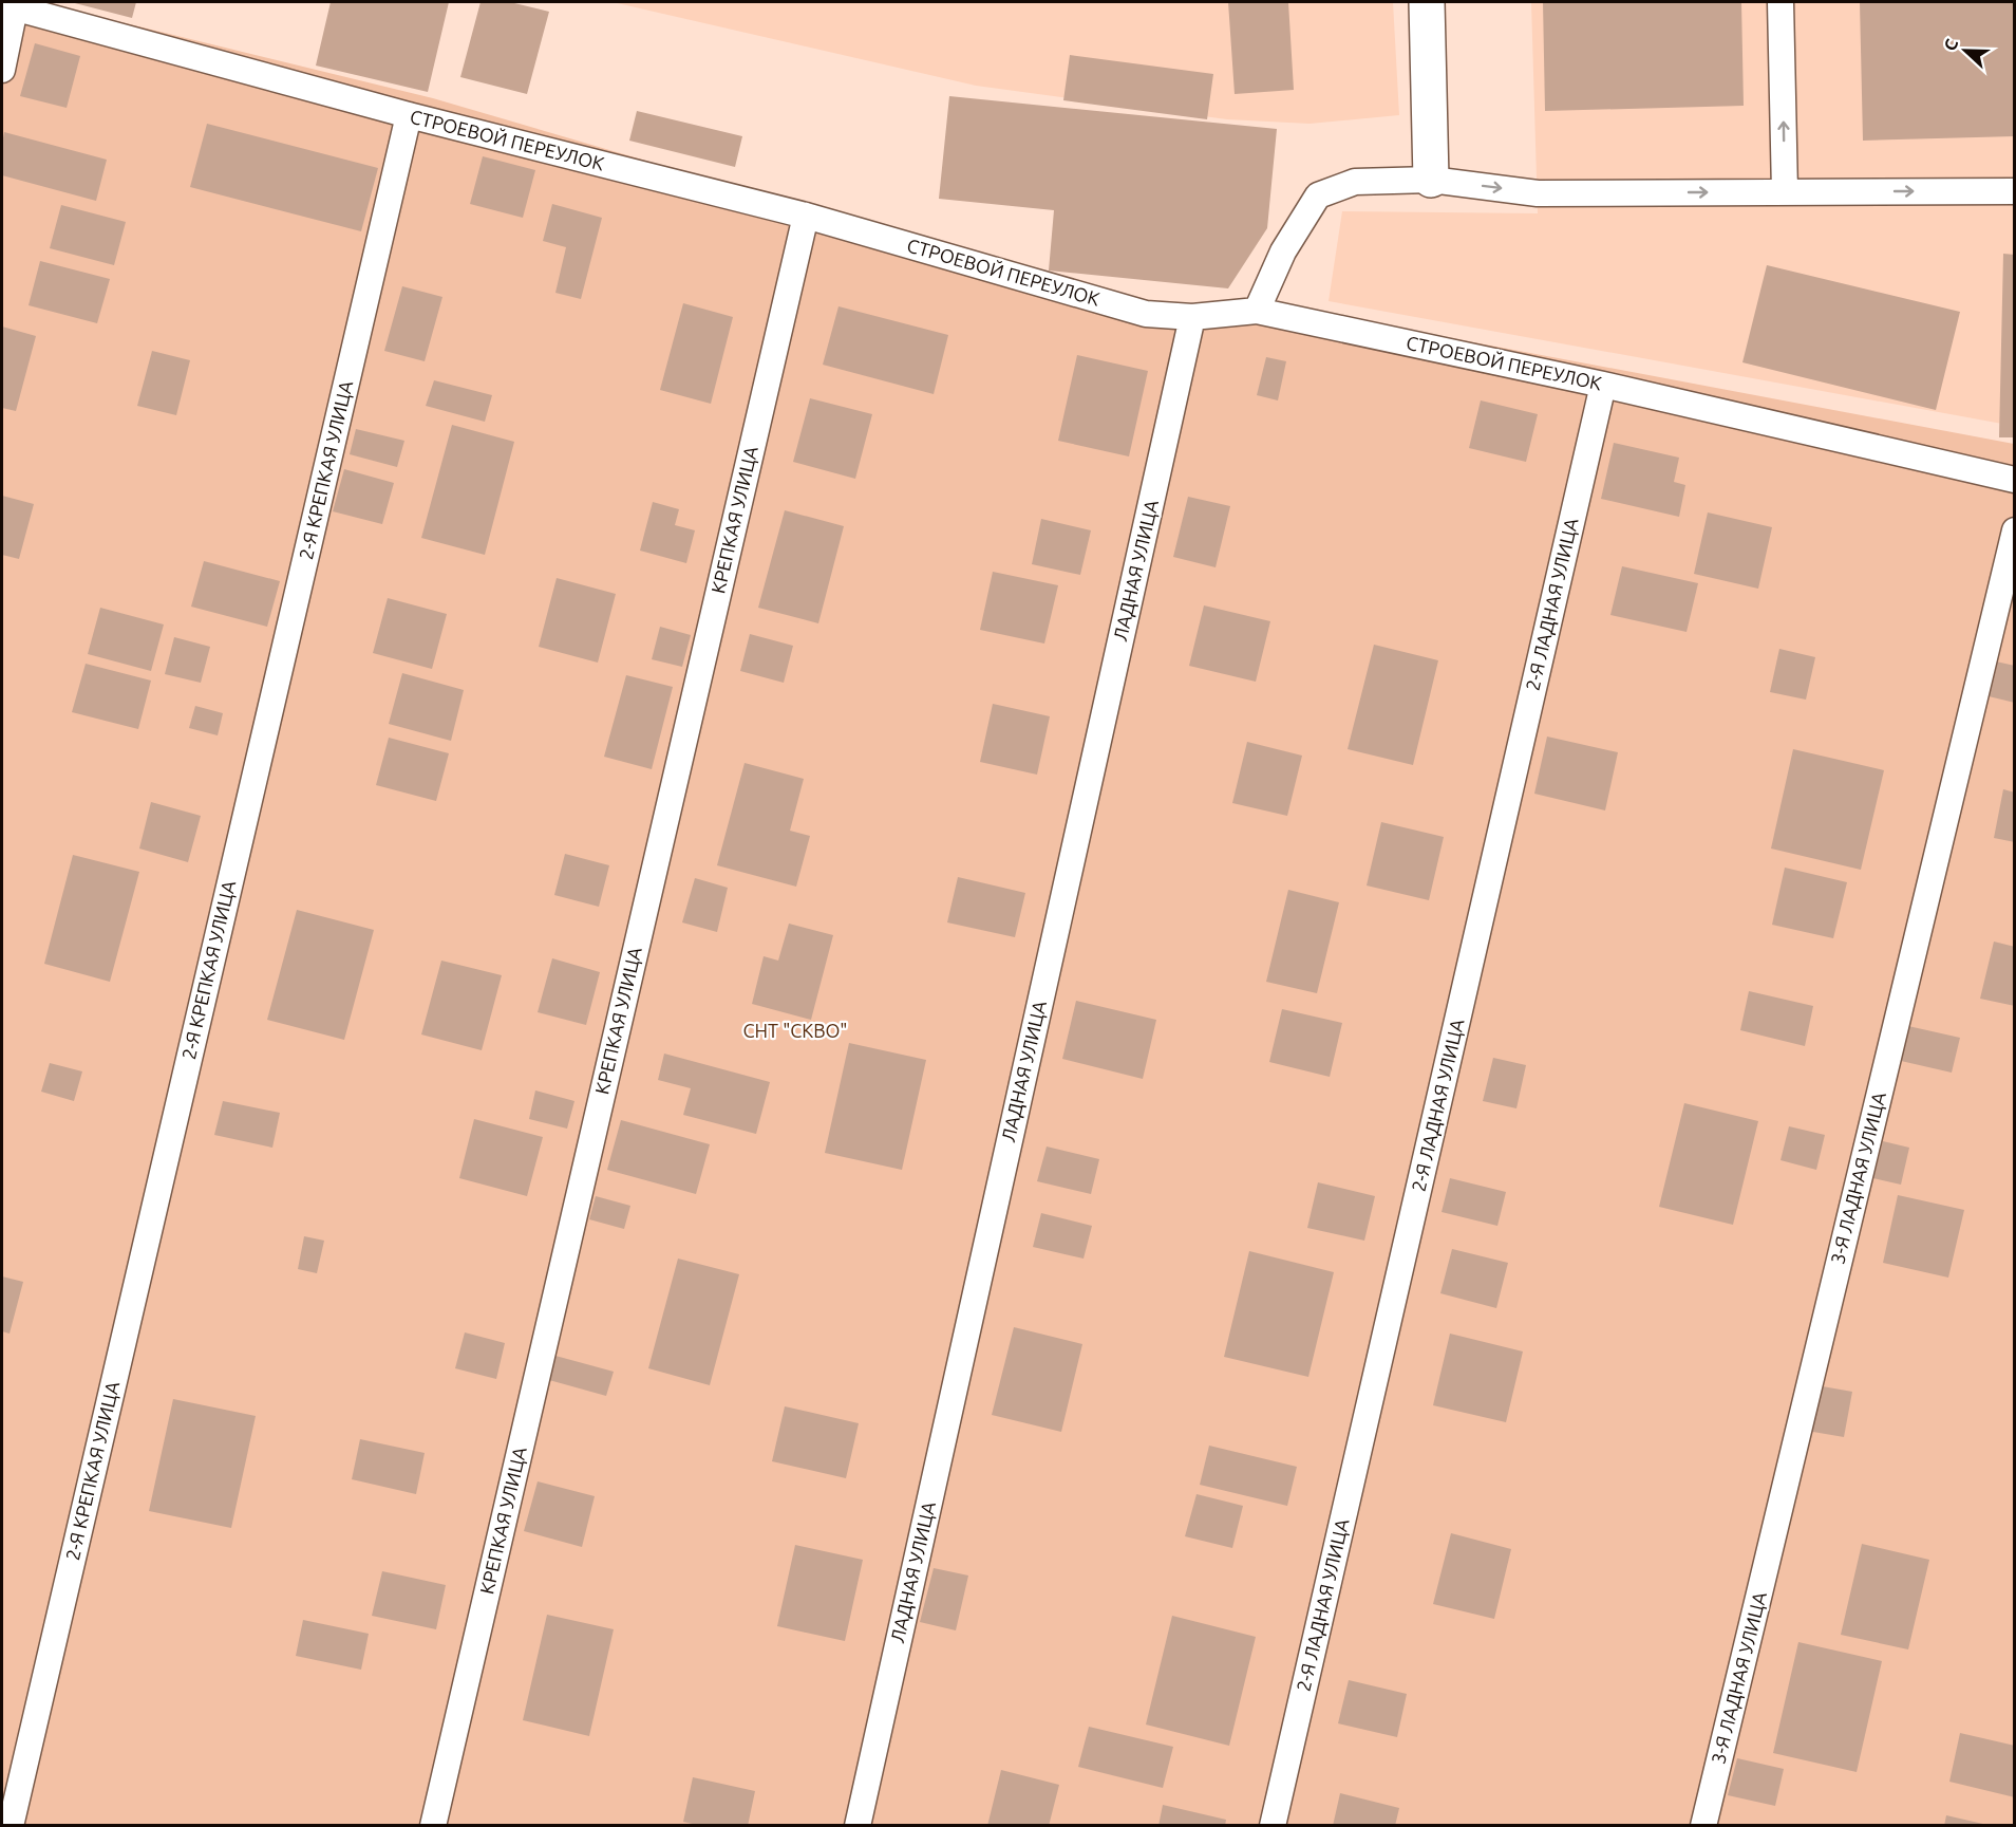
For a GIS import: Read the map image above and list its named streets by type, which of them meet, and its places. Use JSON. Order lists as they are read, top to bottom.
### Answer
{
  "streets": {
    "lane": [
      "СТРОЕВОЙ ПЕРЕУЛОК",
      "2-Я КРЕПКАЯ УЛИЦА",
      "КРЕПКАЯ УЛИЦА",
      "ЛАДНАЯ УЛИЦА",
      "2-Я ЛАДНАЯ УЛИЦА",
      "3-Я ЛАДНАЯ УЛИЦА"
    ]
  },
  "crossings": [
    ["СТРОЕВОЙ ПЕРЕУЛОК", "2-Я КРЕПКАЯ УЛИЦА"],
    ["СТРОЕВОЙ ПЕРЕУЛОК", "КРЕПКАЯ УЛИЦА"],
    ["СТРОЕВОЙ ПЕРЕУЛОК", "ЛАДНАЯ УЛИЦА"],
    ["СТРОЕВОЙ ПЕРЕУЛОК", "2-Я ЛАДНАЯ УЛИЦА"]
  ],
  "parks": ["СНТ \"СКВО\""],
  "north": "left"
}
